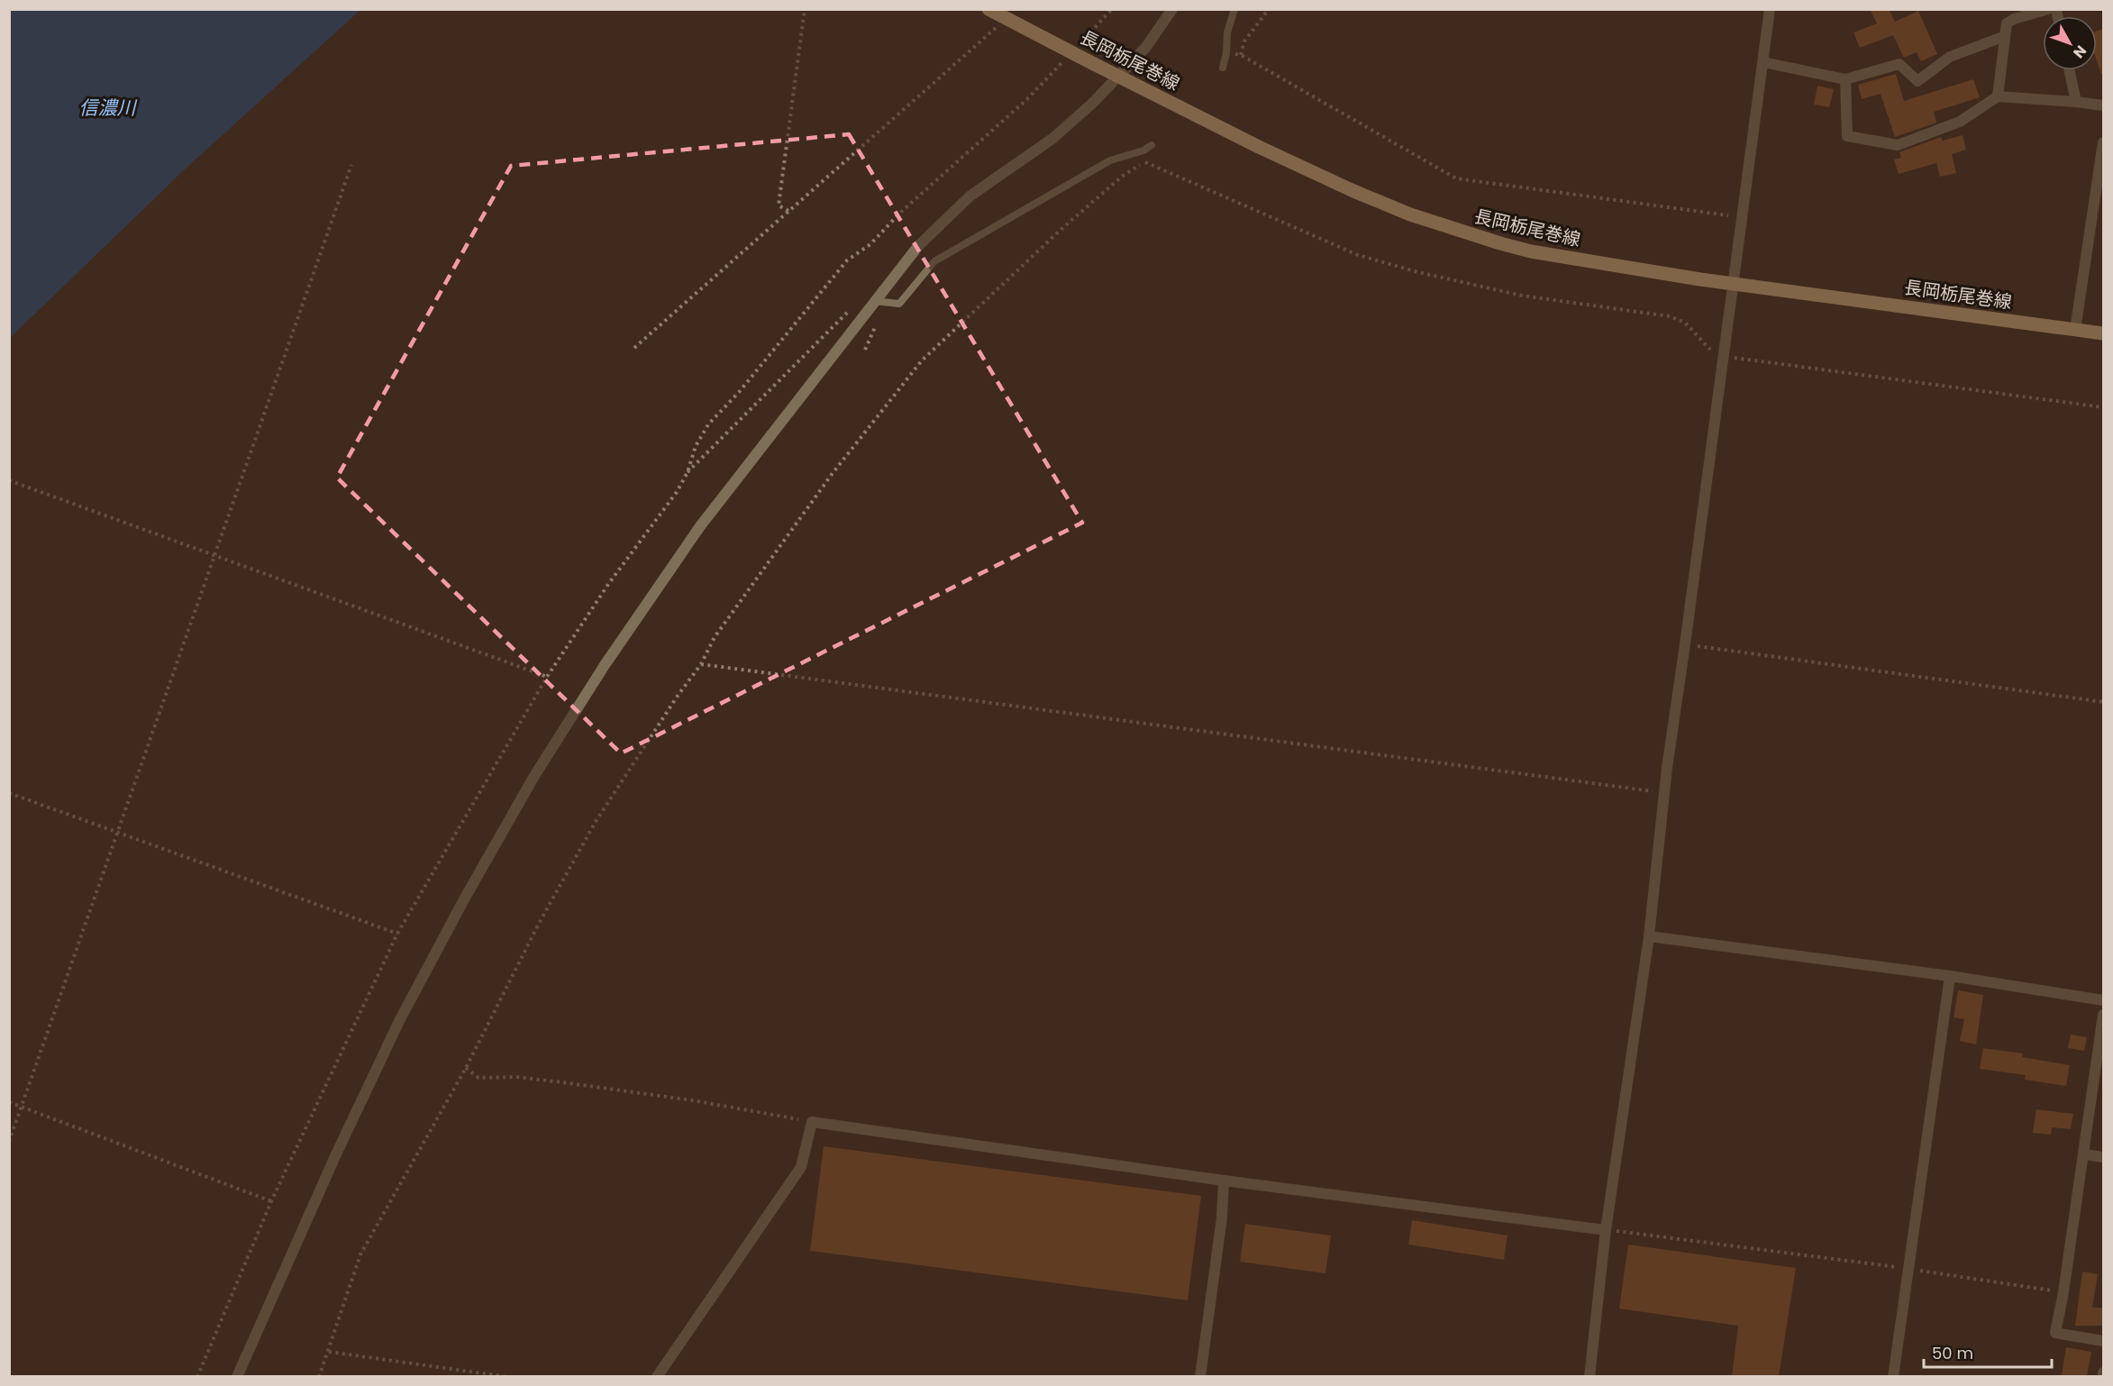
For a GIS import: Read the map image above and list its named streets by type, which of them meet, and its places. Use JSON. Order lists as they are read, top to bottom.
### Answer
{
  "streets": {
    "main road": ["長岡栃尾巻線"]
  },
  "water": ["信濃川"],
  "scale_bar": "50 m",
  "north": "bottom right"
}
